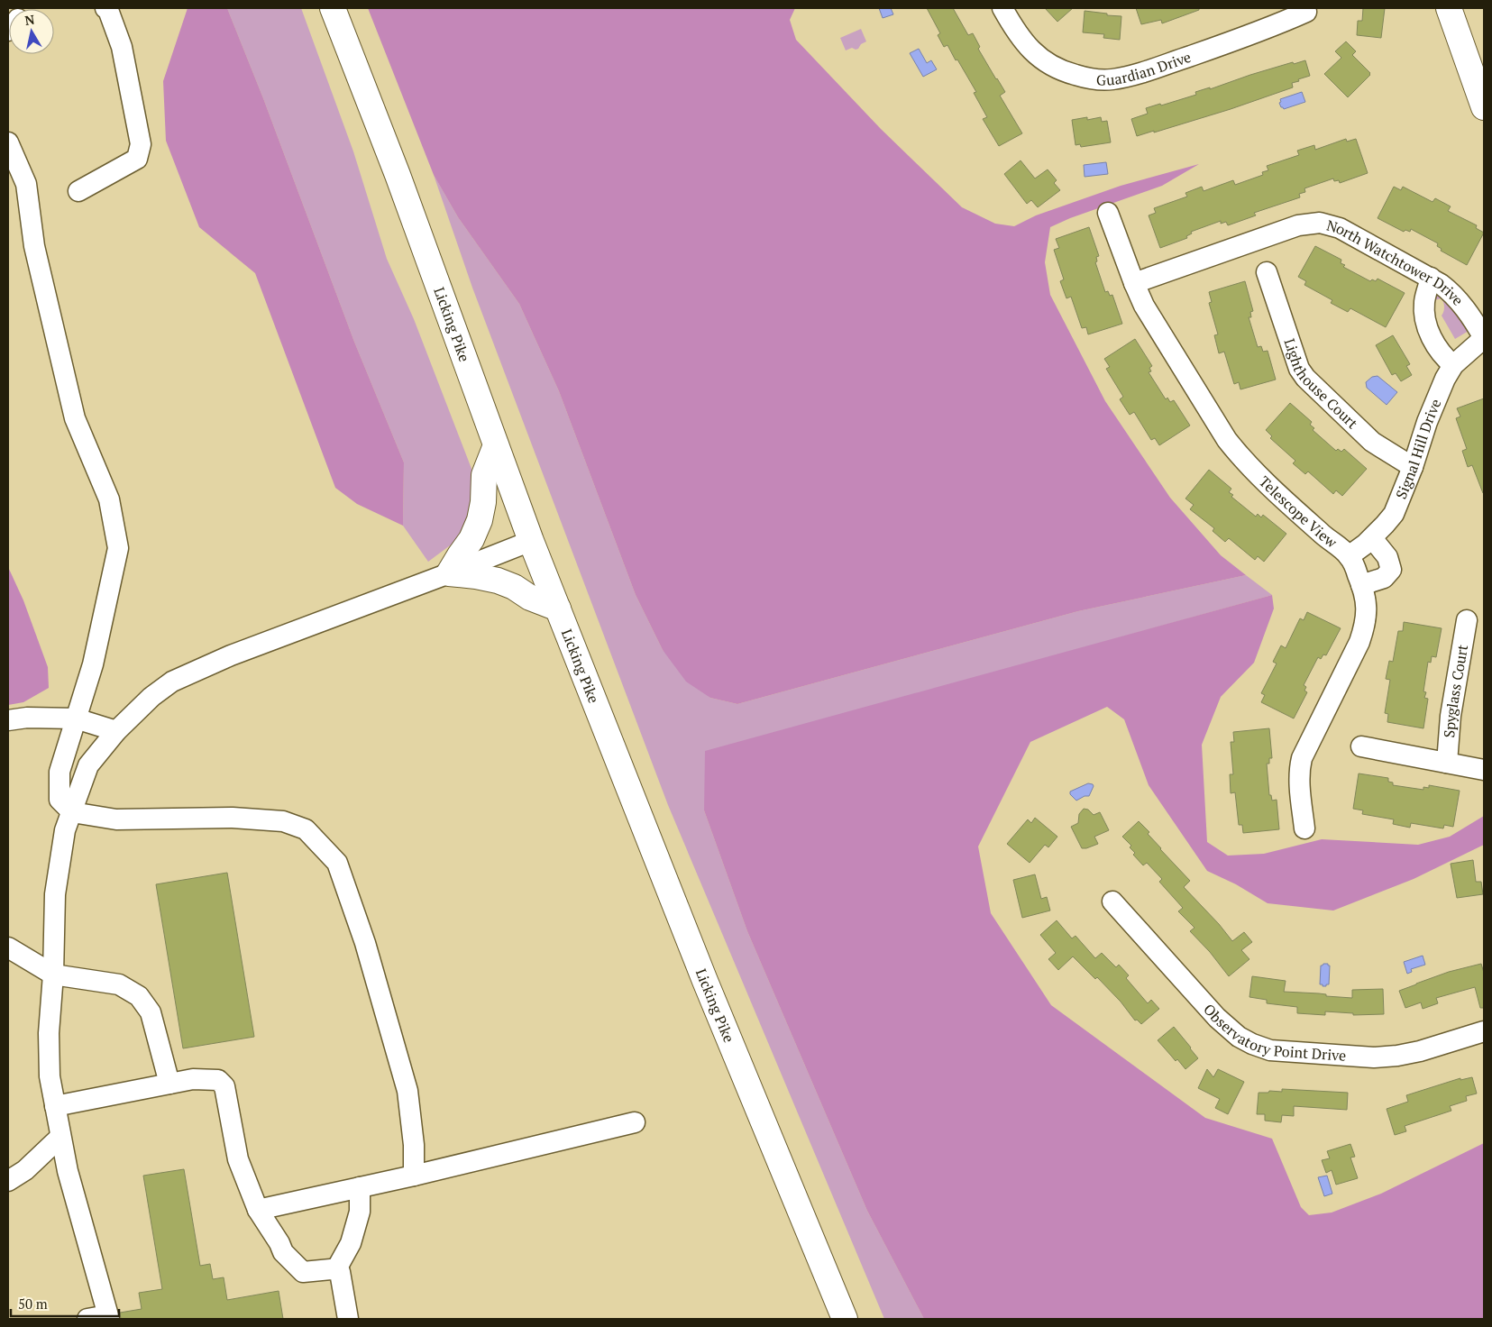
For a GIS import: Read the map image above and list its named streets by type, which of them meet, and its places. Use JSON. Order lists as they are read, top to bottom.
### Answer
{
  "streets": {
    "main road": ["Licking Pike"],
    "street": [
      "Guardian Drive",
      "North Watchtower Drive",
      "Lighthouse Court",
      "Signal Hill Drive",
      "Telescope View",
      "Spyglass Court",
      "Observatory Point Drive"
    ]
  },
  "crossings": [
    ["North Watchtower Drive", "Signal Hill Drive"],
    ["North Watchtower Drive", "Telescope View"],
    ["Lighthouse Court", "Signal Hill Drive"],
    ["Signal Hill Drive", "Telescope View"]
  ],
  "scale_bar": "50 m",
  "north": "top"
}
